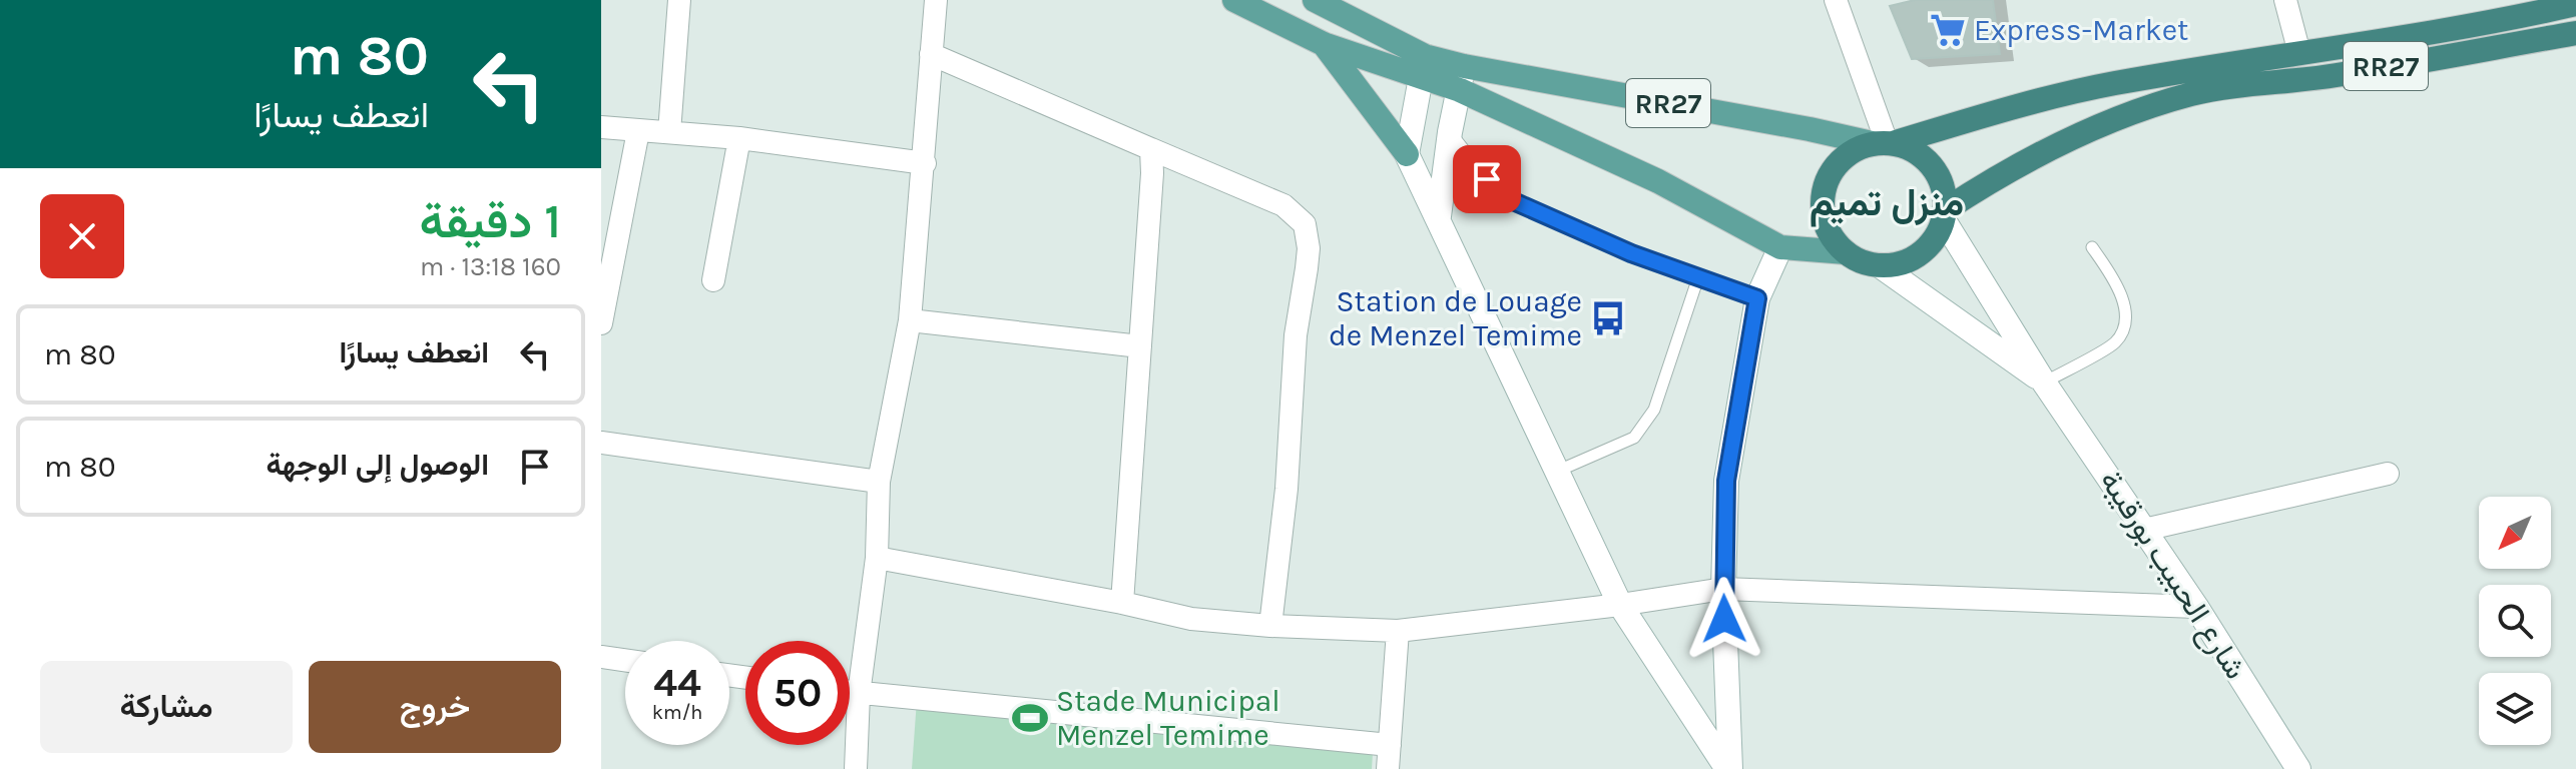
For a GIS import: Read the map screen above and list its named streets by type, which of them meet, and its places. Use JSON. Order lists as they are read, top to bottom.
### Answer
{
  "streets": {
    "highway": ["RR27"],
    "main road": ["شارع الحبيب بورقيبة"]
  },
  "crossings": [
    ["RR27", "شارع الحبيب بورقيبة"]
  ],
  "districts": ["منزل تميم"],
  "places": {
    "supermarket": ["Express-Market"],
    "bus stop": ["Station de Louage de Menzel Temime"],
    "sports": ["Stade Municipal Menzel Temime"]
  },
  "north": "bottom left",
  "page": {
    "turn": ["80 m", "انعطف يسارًا"],
    "heading": ["1 دقيقة", "160 m · 13:18"],
    "list": [
      {
        "name": "انعطف يسارًا",
        "value": "80 m"
      },
      {
        "name": "الوصول إلى الوجهة",
        "value": "80 m"
      }
    ],
    "speed": "44 km/h",
    "limit": "50",
    "buttons": ["خروج", "مشاركة"]
  }
}
